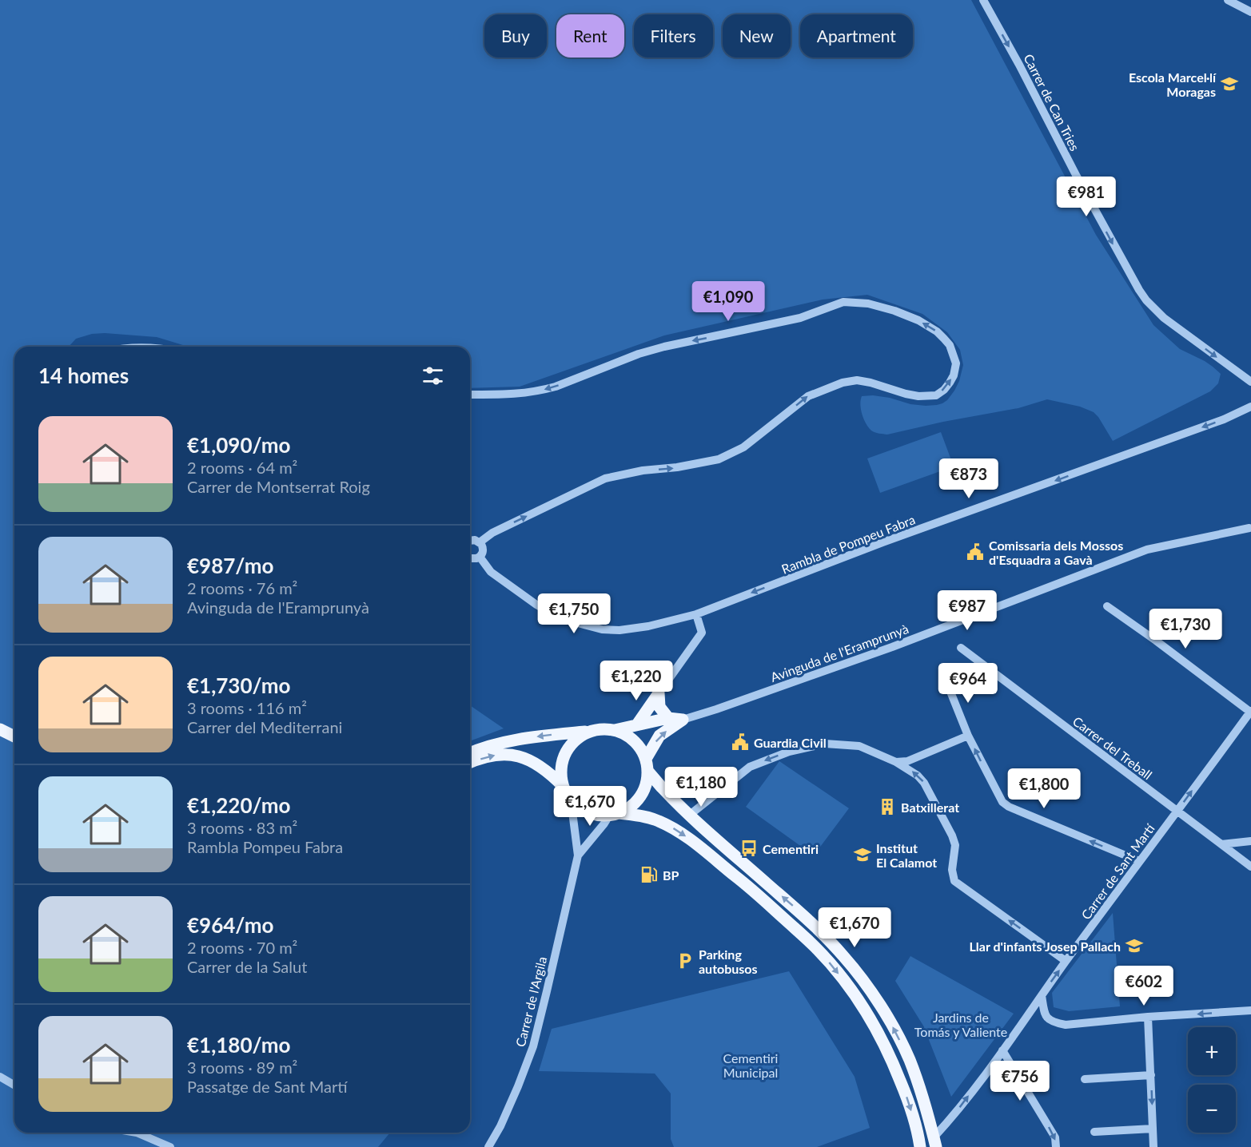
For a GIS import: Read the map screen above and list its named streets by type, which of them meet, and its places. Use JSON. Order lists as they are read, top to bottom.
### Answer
{
  "streets": {
    "street": [
      "Carrer de Can Tries",
      "Rambla de Pompeu Fabra",
      "Avinguda de l'Eramprunyà",
      "Carrer del Treball",
      "Carrer de Sant Martí",
      "Carrer de l'Argila"
    ]
  },
  "crossings": [
    ["Carrer del Treball", "Carrer de Sant Martí"]
  ],
  "one_way": ["Carrer de Can Tries", "Rambla de Pompeu Fabra", "Carrer de Sant Martí"],
  "parks": ["Jardins de Tomás y Valiente", "Cementiri Municipal"],
  "places": {
    "school or university": ["Escola Marcel·lí Moragas", "Institut El Calamot", "Llar d'infants Josep Pallach"],
    "public building": ["Comissaria dels Mossos d'Esquadra a Gavà", "Guardia Civil"],
    "building": ["Batxillerat"],
    "bus stop": ["Cementiri"],
    "fuel station": ["BP"],
    "parking": ["Parking autobusos"]
  },
  "page": {
    "chip": [
      "Buy",
      "Rent",
      "Filters",
      "New",
      "Apartment"
    ],
    "price": [
      "€981",
      "€1,090",
      "€873",
      "€987",
      "€1,750",
      "€1,730",
      "€1,220",
      "€964",
      "€1,180",
      "€1,800",
      "€1,670",
      "€1,670",
      "€602",
      "€756"
    ],
    "heading": "14 homes",
    "list": [
      {
        "name": "€1,090/mo",
        "note": "2 rooms · 64 m² · Carrer de Montserrat Roig"
      },
      {
        "name": "€987/mo",
        "note": "2 rooms · 76 m² · Avinguda de l'Eramprunyà"
      },
      {
        "name": "€1,730/mo",
        "note": "3 rooms · 116 m² · Carrer del Mediterrani"
      },
      {
        "name": "€1,220/mo",
        "note": "3 rooms · 83 m² · Rambla Pompeu Fabra"
      },
      {
        "name": "€964/mo",
        "note": "2 rooms · 70 m² · Carrer de la Salut"
      },
      {
        "name": "€1,180/mo",
        "note": "3 rooms · 89 m² · Passatge de Sant Martí"
      }
    ],
    "map_buttons": ["+", "−"]
  }
}
